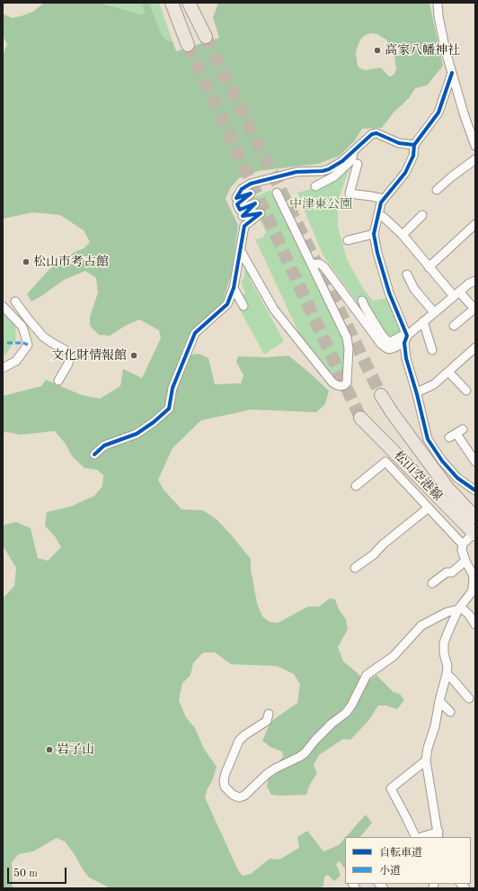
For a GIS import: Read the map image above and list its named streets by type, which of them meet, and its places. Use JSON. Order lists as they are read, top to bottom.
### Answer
{
  "streets": {
    "main road": ["松山空港線"]
  },
  "parks": ["中津東公園"],
  "places": [
    "高家八幡神社",
    "松山市考古館",
    "文化財情報館",
    "岩子山"
  ],
  "legend": ["自転車道", "小道"],
  "scale_bar": "50 m"
}
